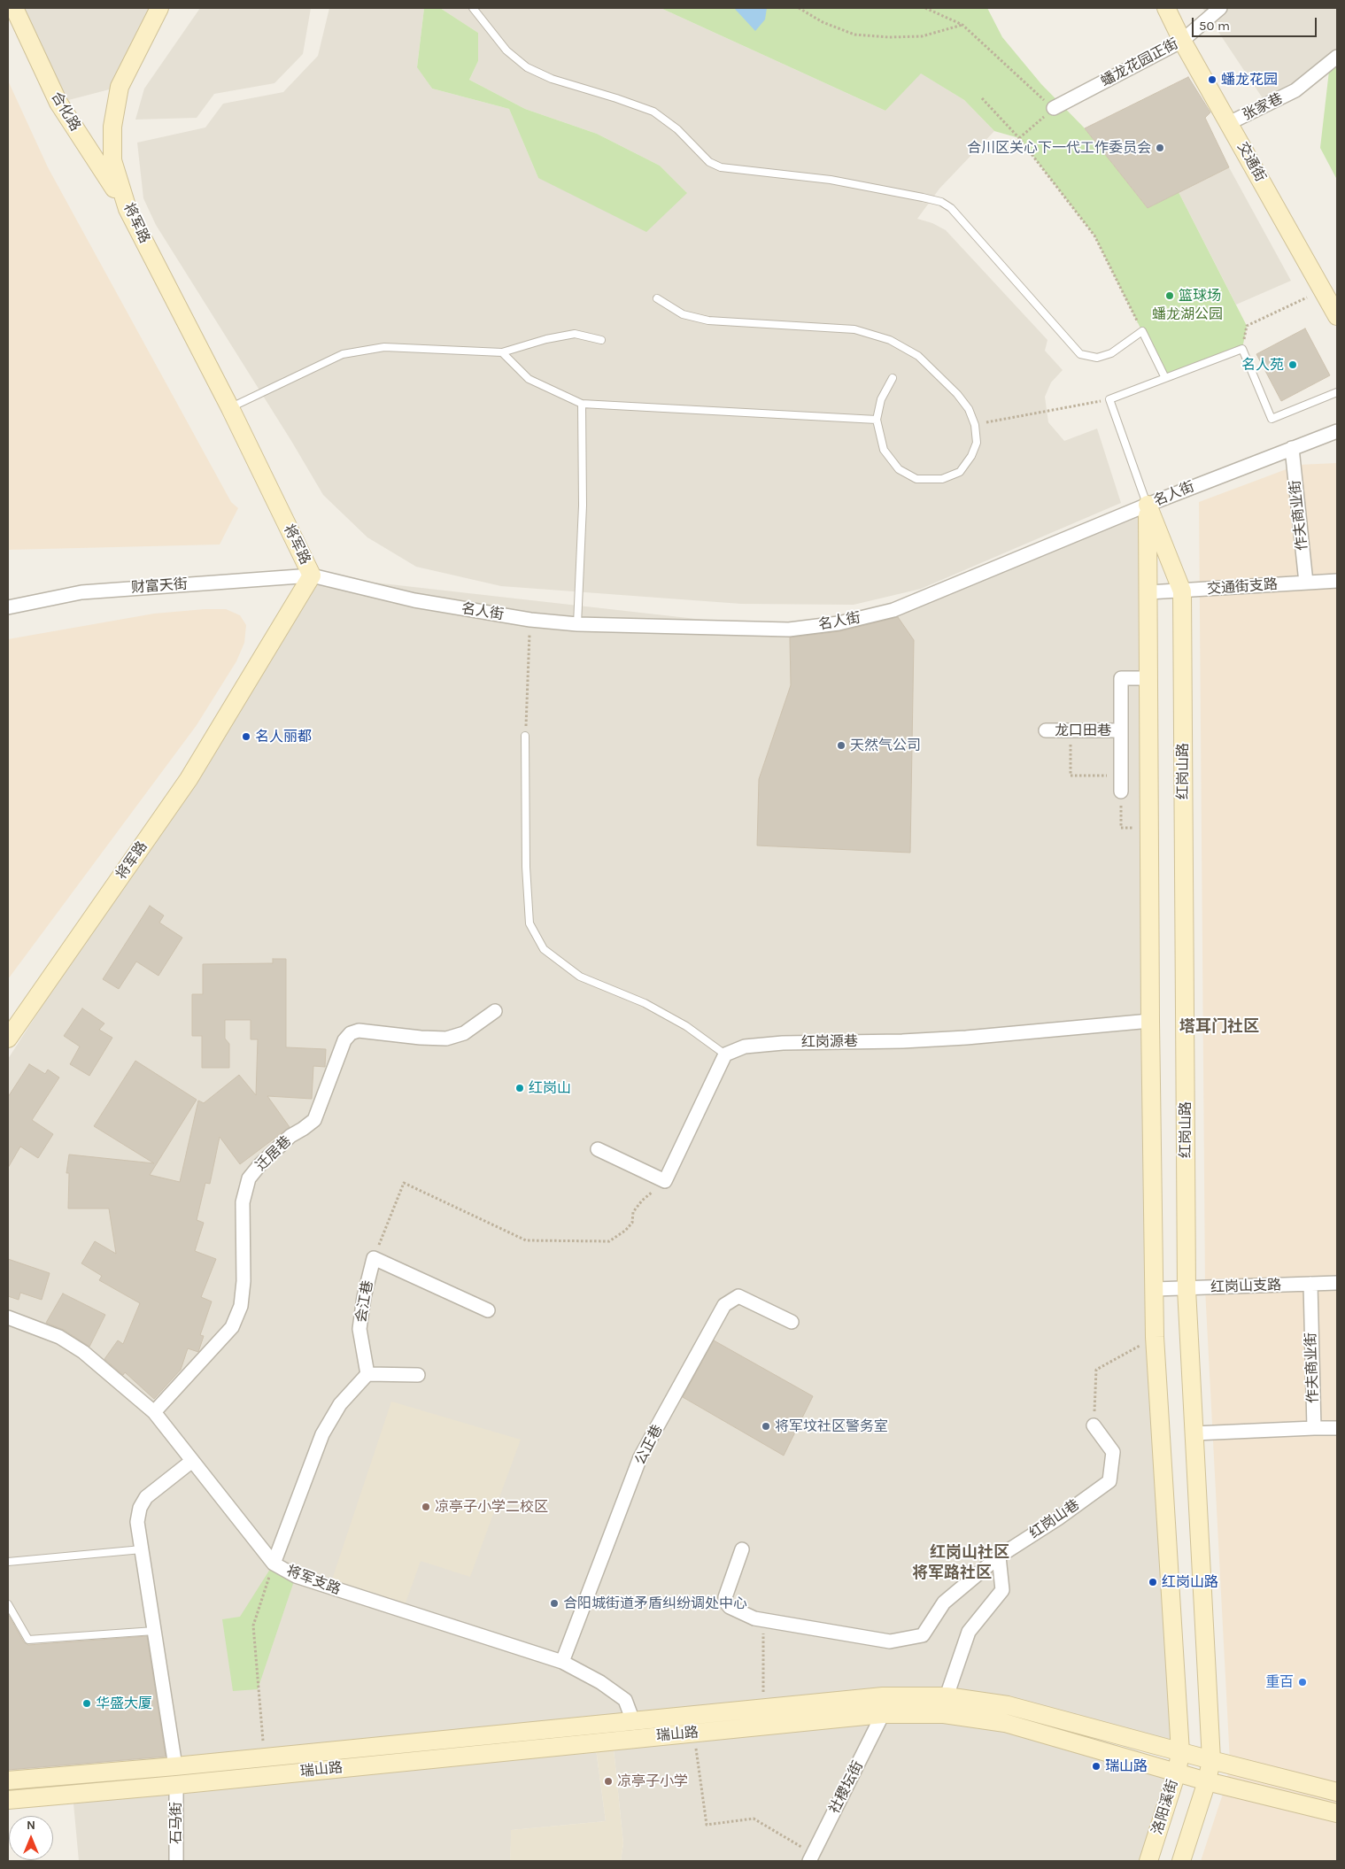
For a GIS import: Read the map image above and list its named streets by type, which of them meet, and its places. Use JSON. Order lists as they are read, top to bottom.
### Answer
{
  "streets": {
    "main road": [
      "合化路",
      "交通街",
      "将军路",
      "红岗山路",
      "瑞山路",
      "洛阳溪街"
    ],
    "street": [
      "蟠龙花园正街",
      "张家巷",
      "名人街",
      "作夫商业街",
      "财富天街",
      "交通街支路",
      "龙口田巷",
      "红岗源巷",
      "迁居巷",
      "红岗山支路",
      "会江巷",
      "公正巷",
      "红岗山巷",
      "将军支路",
      "社稷坛街",
      "石马街"
    ]
  },
  "crossings": [
    ["蟠龙花园正街", "交通街"],
    ["张家巷", "交通街"],
    ["合化路", "将军路"],
    ["将军路", "名人街"],
    ["将军路", "财富天街"],
    ["名人街", "作夫商业街"],
    ["名人街", "财富天街"],
    ["名人街", "红岗山路"],
    ["作夫商业街", "交通街支路"],
    ["作夫商业街", "红岗山支路"],
    ["交通街支路", "红岗山路"],
    ["龙口田巷", "红岗山路"],
    ["红岗山路", "红岗源巷"],
    ["红岗山路", "红岗山支路"],
    ["红岗山路", "瑞山路"],
    ["红岗山路", "洛阳溪街"],
    ["迁居巷", "将军支路"],
    ["公正巷", "将军支路"],
    ["将军支路", "瑞山路"],
    ["瑞山路", "社稷坛街"],
    ["瑞山路", "洛阳溪街"],
    ["瑞山路", "石马街"]
  ],
  "districts": ["塔耳门社区", "红岗山社区", "将军路社区"],
  "parks": ["蟠龙湖公园"],
  "places": [
    "蟠龙花园",
    "合川区关心下一代工作委员会",
    "篮球场",
    "名人苑",
    "名人丽都",
    "天然气公司",
    "红岗山",
    "将军坟社区警务室",
    "凉亭子小学二校区",
    "红岗山路",
    "合阳城街道矛盾纠纷调处中心",
    "重百",
    "华盛大厦",
    "瑞山路",
    "凉亭子小学"
  ],
  "scale_bar": "50 m",
  "north": "top"
}
